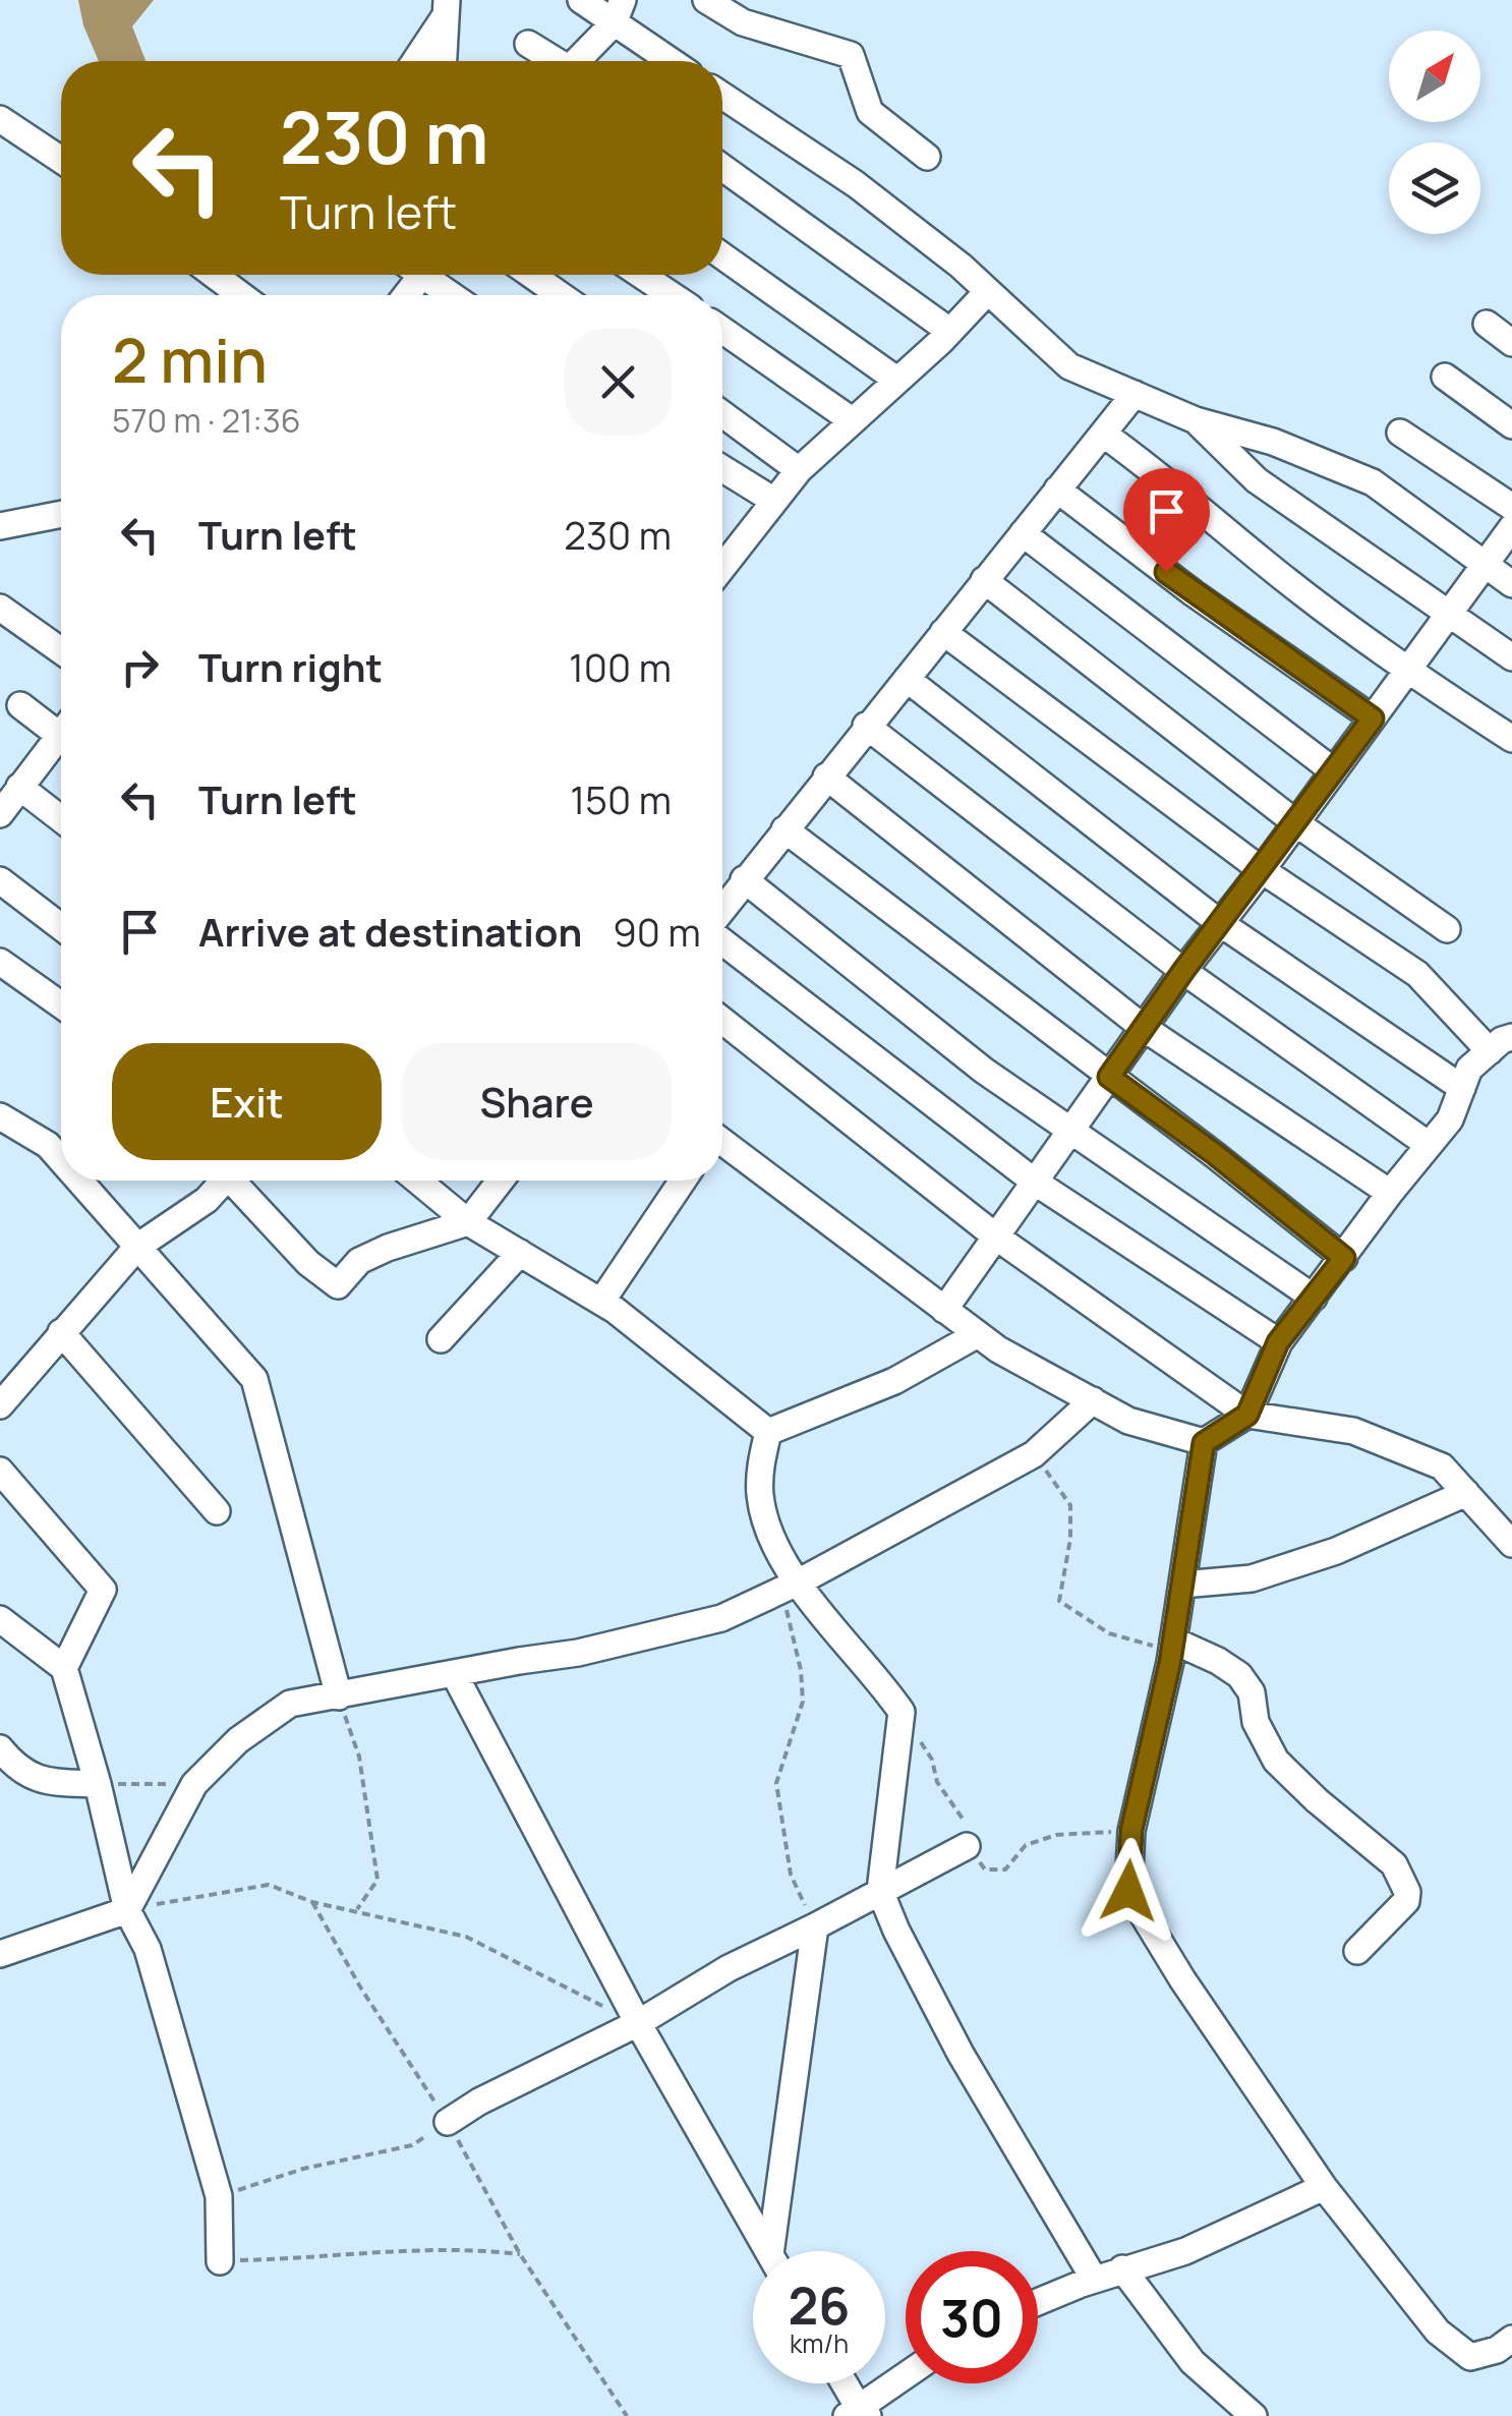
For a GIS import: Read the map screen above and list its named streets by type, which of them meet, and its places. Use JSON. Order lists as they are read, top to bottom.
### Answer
{
  "north": "top right",
  "page": {
    "turn": ["230 m", "Turn left"],
    "heading": ["2 min", "570 m · 21:36"],
    "list": [
      {
        "name": "Turn left",
        "value": "230 m"
      },
      {
        "name": "Turn right",
        "value": "100 m"
      },
      {
        "name": "Turn left",
        "value": "150 m"
      },
      {
        "name": "Arrive at destination",
        "value": "90 m"
      }
    ],
    "buttons": ["Exit", "Share"],
    "speed": "26 km/h",
    "limit": "30"
  }
}
